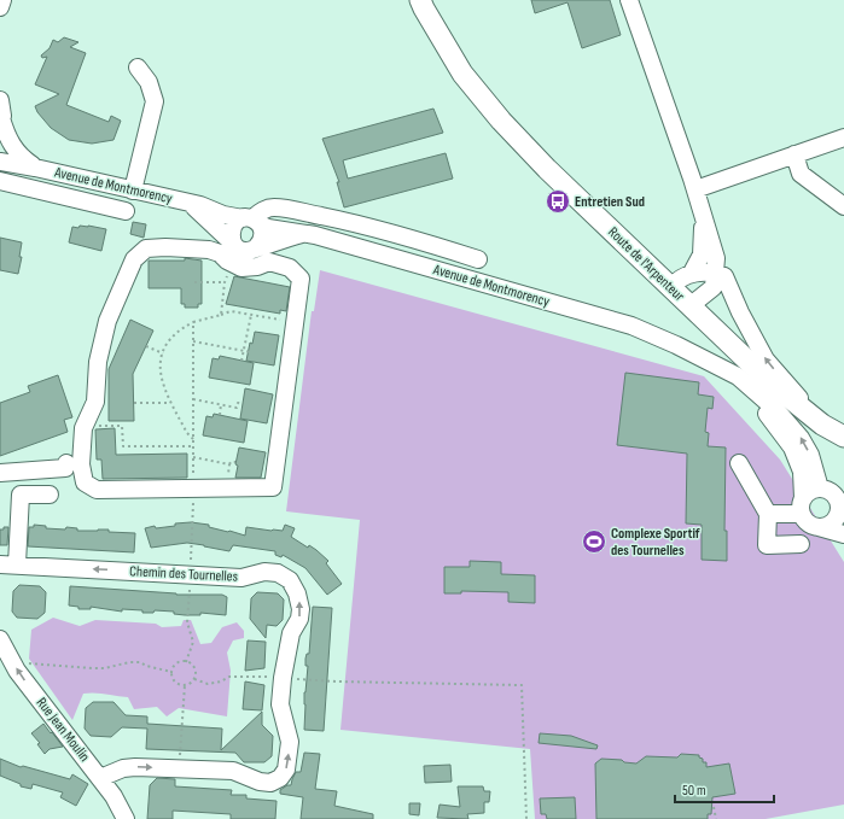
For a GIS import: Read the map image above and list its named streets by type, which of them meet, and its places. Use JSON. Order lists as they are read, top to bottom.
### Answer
{
  "streets": {
    "main road": ["Route de l'Arpenteur"],
    "street": ["Avenue de Montmorency", "Chemin des Tournelles", "Rue Jean Moulin"]
  },
  "crossings": [
    ["Chemin des Tournelles", "Rue Jean Moulin"]
  ],
  "one_way": ["Rue Jean Moulin"],
  "places": {
    "bus stop": ["Entretien Sud"],
    "sports": ["Complexe Sportif des Tournelles"]
  },
  "scale_bar": "50 m"
}
